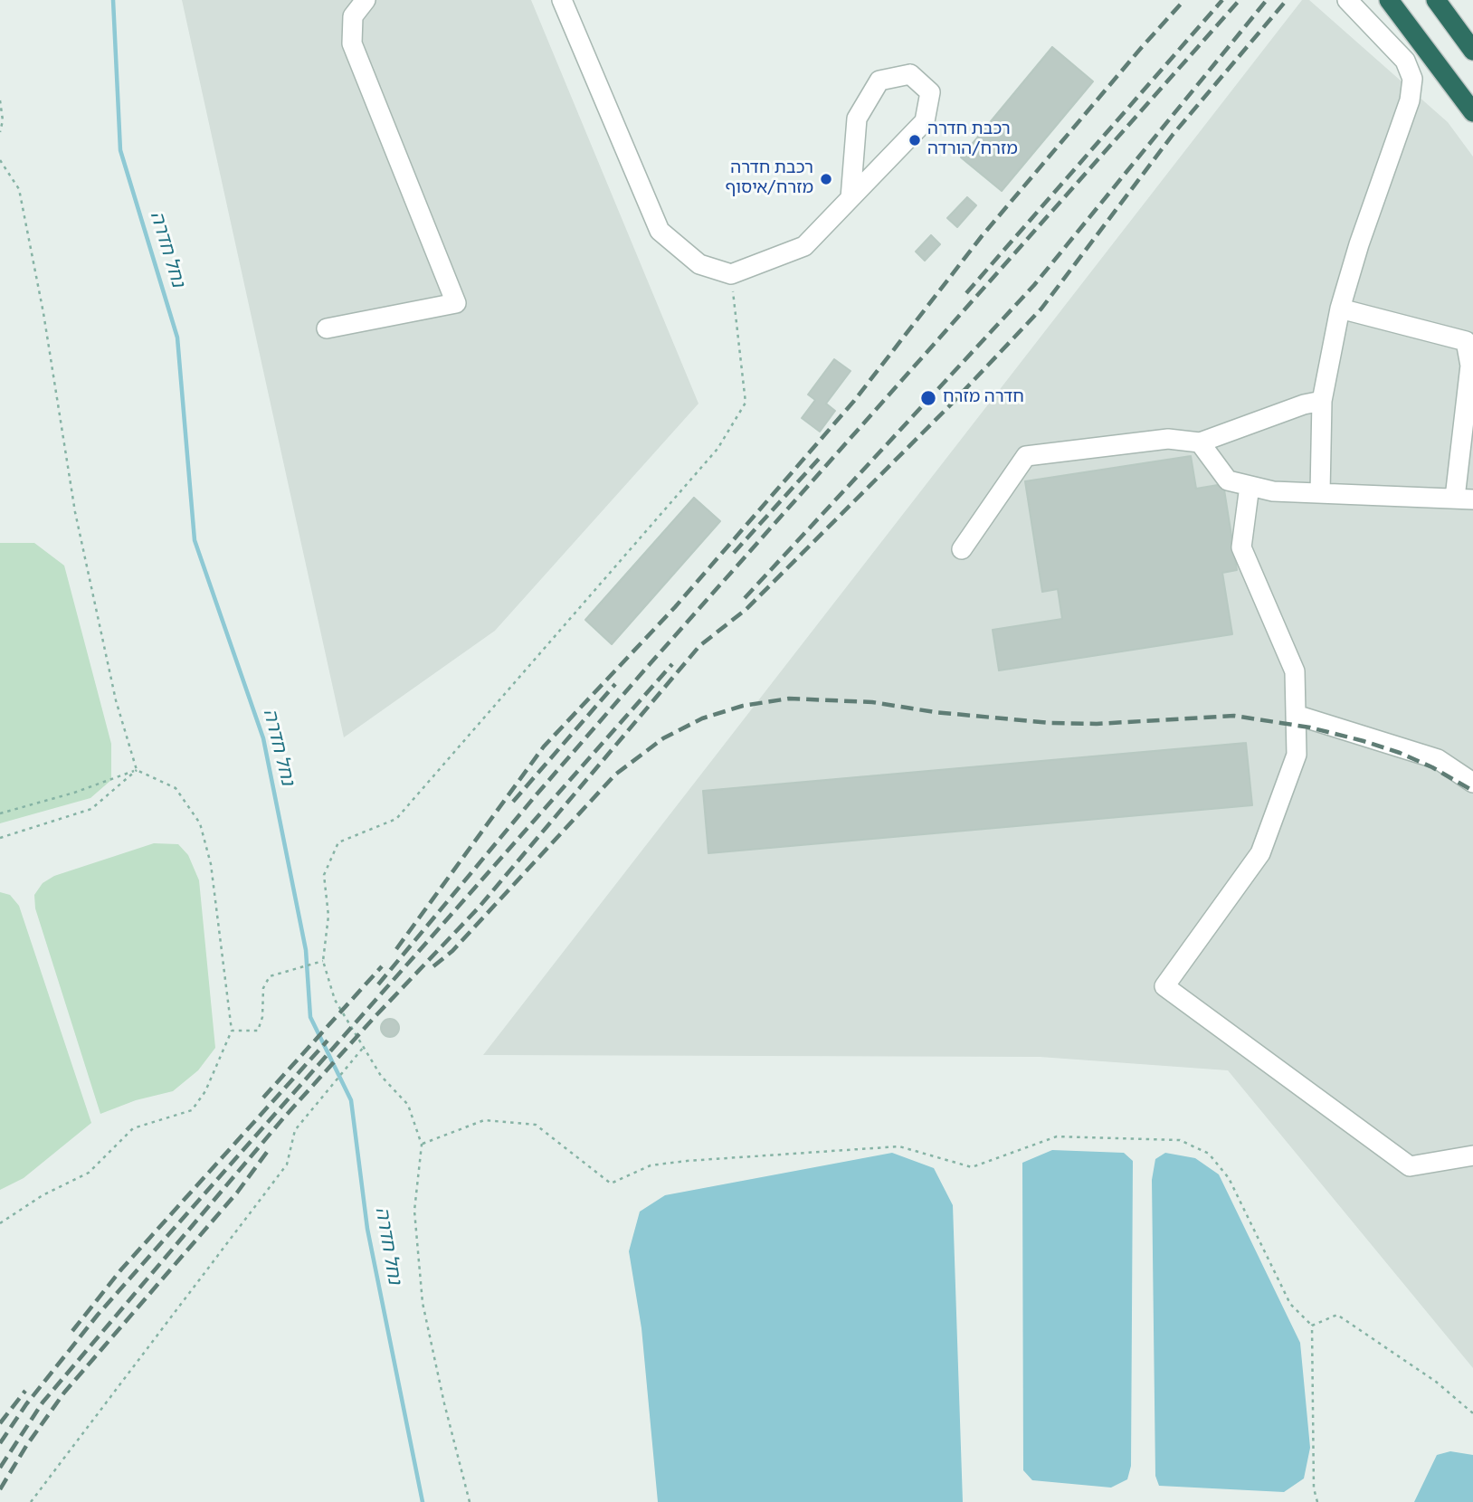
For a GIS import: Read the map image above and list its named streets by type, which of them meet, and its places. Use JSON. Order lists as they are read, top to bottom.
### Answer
{
  "water": ["נחל חדרה"],
  "places": ["רכבת חדרה מזרח/הורדה", "רכבת חדרה מזרח/איסוף", "חדרה מזרח"]
}
